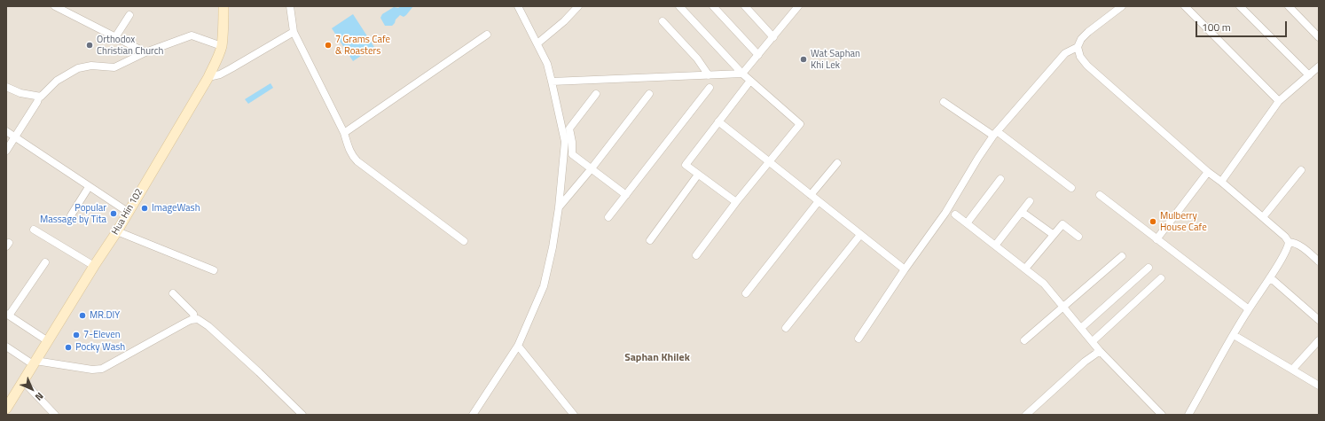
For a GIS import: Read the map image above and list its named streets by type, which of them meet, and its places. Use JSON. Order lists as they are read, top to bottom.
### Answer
{
  "streets": {
    "street": ["Hua Hin 102"]
  },
  "districts": ["Saphan Khilek"],
  "places": [
    "Orthodox Christian Church",
    "7 Grams Cafe & Roasters",
    "Wat Saphan Khi Lek",
    "ImageWash",
    "Popular Massage by Tita",
    "Mulberry House Cafe",
    "MR.DIY",
    "7-Eleven",
    "Pocky Wash"
  ],
  "scale_bar": "100 m",
  "north": "bottom right"
}
